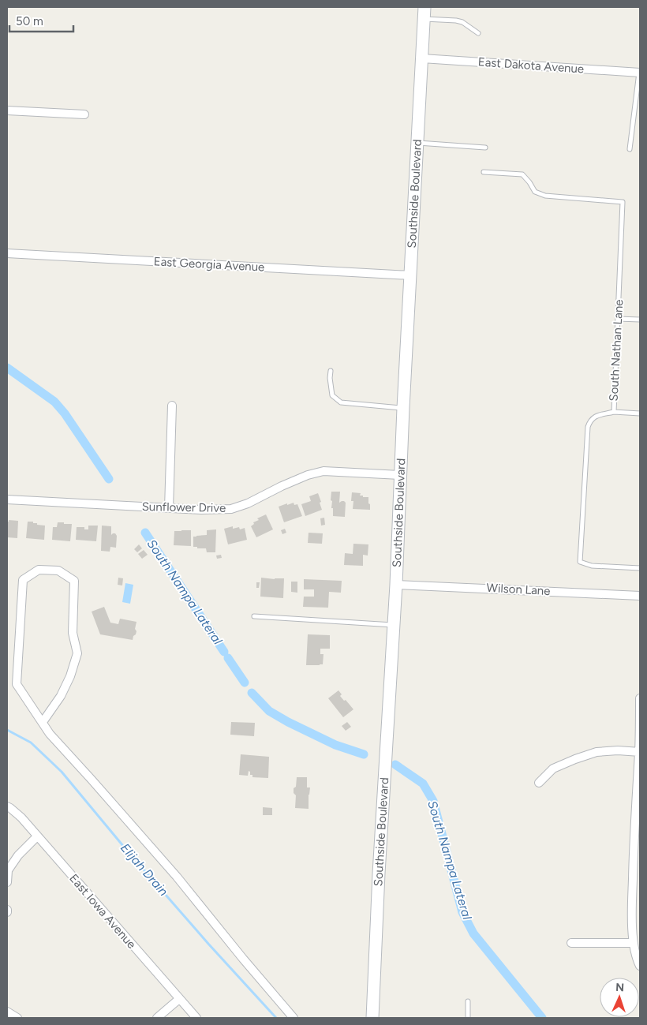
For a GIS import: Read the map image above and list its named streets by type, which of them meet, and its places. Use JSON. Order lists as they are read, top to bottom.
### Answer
{
  "streets": {
    "main road": ["Southside Boulevard"],
    "street": [
      "East Dakota Avenue",
      "East Georgia Avenue",
      "Sunflower Drive",
      "Wilson Lane",
      "East Iowa Avenue"
    ],
    "lane": ["South Nathan Lane"]
  },
  "crossings": [
    ["East Dakota Avenue", "Southside Boulevard"],
    ["Southside Boulevard", "East Georgia Avenue"],
    ["Southside Boulevard", "Sunflower Drive"],
    ["Southside Boulevard", "Wilson Lane"]
  ],
  "water": ["South Nampa Lateral", "Elijah Drain"],
  "scale_bar": "50 m",
  "north": "top"
}
